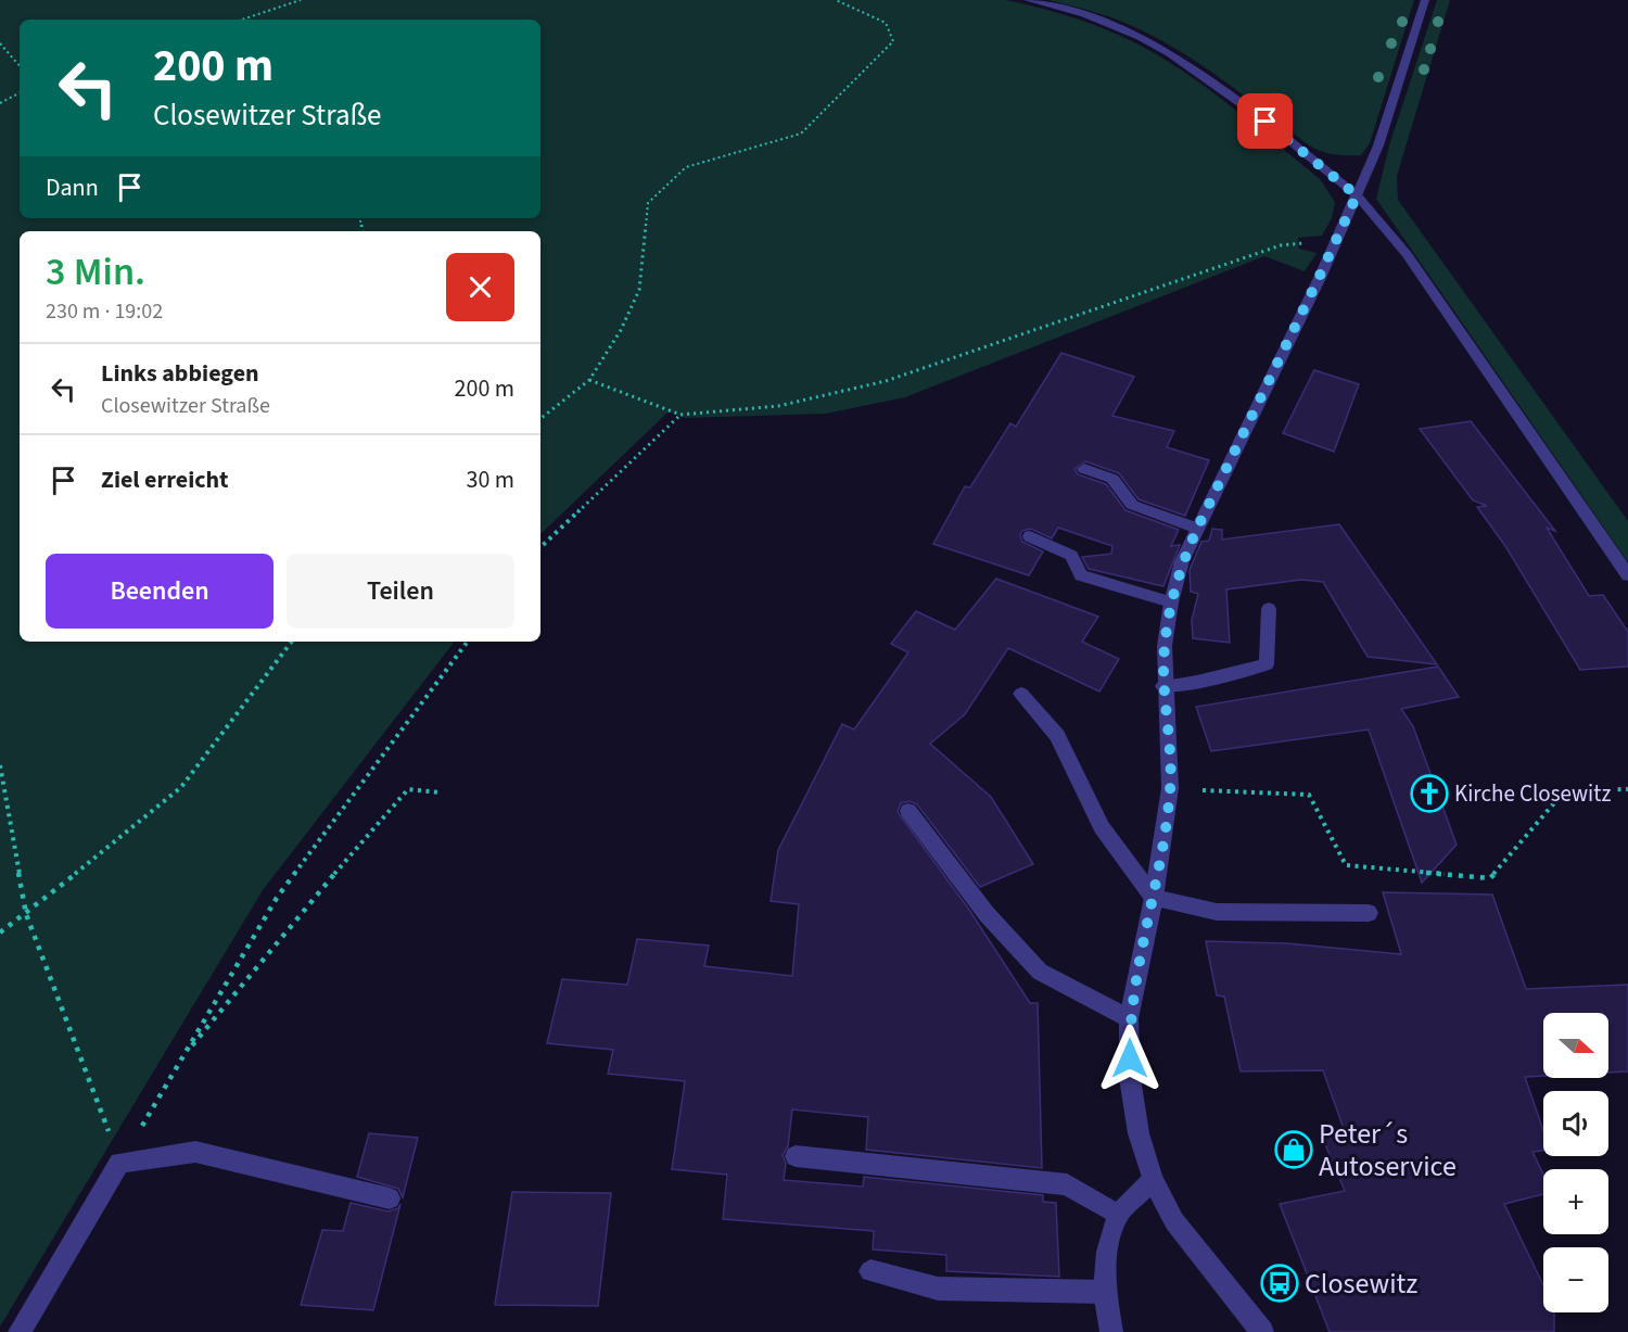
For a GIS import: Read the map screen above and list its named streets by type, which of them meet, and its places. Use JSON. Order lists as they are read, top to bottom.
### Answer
{
  "places": {
    "church": ["Kirche Closewitz"],
    "shop": ["Peter´s Autoservice"],
    "bus stop": ["Closewitz"]
  },
  "north": "right",
  "page": {
    "turn": ["200 m", "Closewitzer Straße"],
    "then": "Dann",
    "heading": ["3 Min.", "230 m · 19:02"],
    "list": [
      {
        "name": "Links abbiegen",
        "note": "Closewitzer Straße",
        "value": "200 m"
      },
      {
        "name": "Ziel erreicht",
        "value": "30 m"
      }
    ],
    "buttons": ["Beenden", "Teilen"],
    "map_buttons": ["+", "−"]
  }
}
